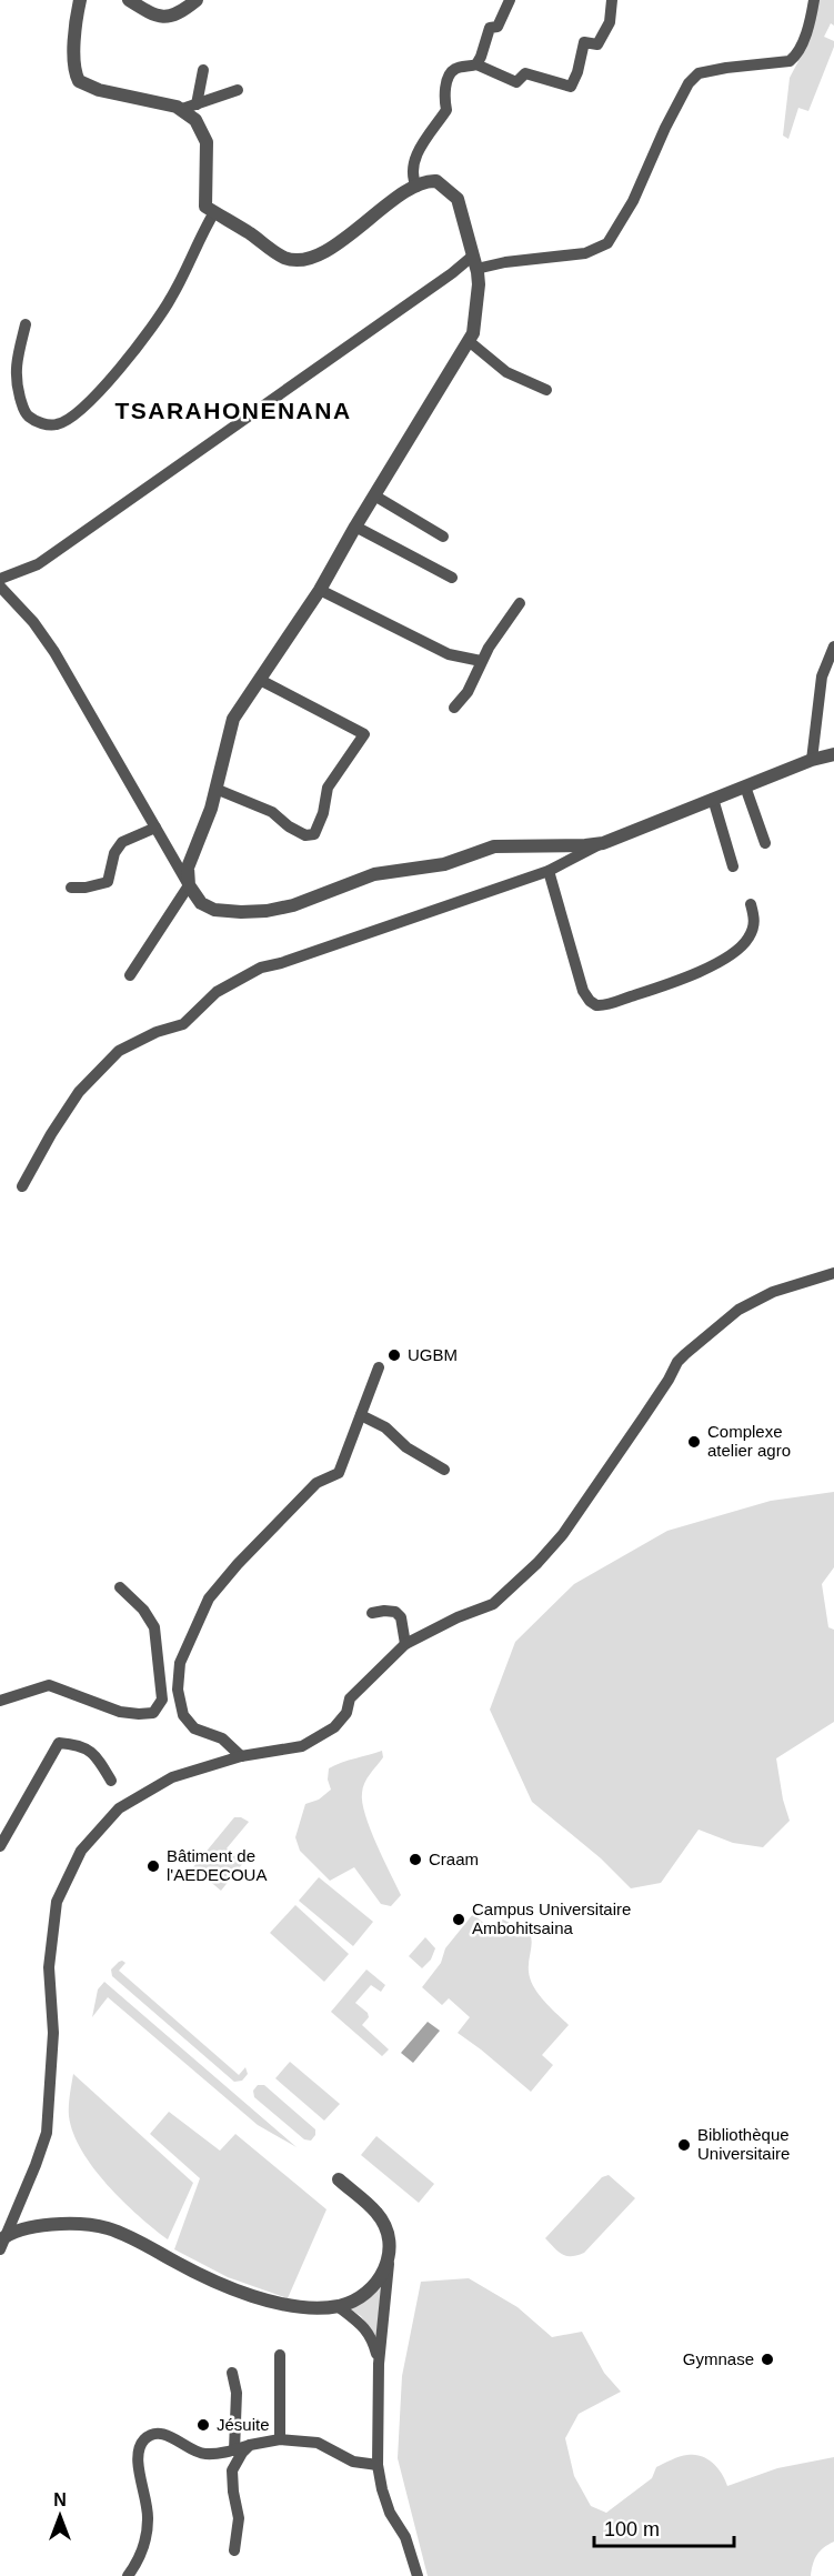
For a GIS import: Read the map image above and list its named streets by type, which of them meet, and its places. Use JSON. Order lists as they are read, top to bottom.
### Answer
{
  "districts": ["TSARAHONENANA"],
  "places": [
    "UGBM",
    "Complexe atelier agro",
    "Craam",
    "Bâtiment de l'AEDECOUA",
    "Campus Universitaire Ambohitsaina",
    "Bibliothèque Universitaire",
    "Gymnase",
    "Jésuite"
  ],
  "scale_bar": "100 m",
  "north": "top"
}
